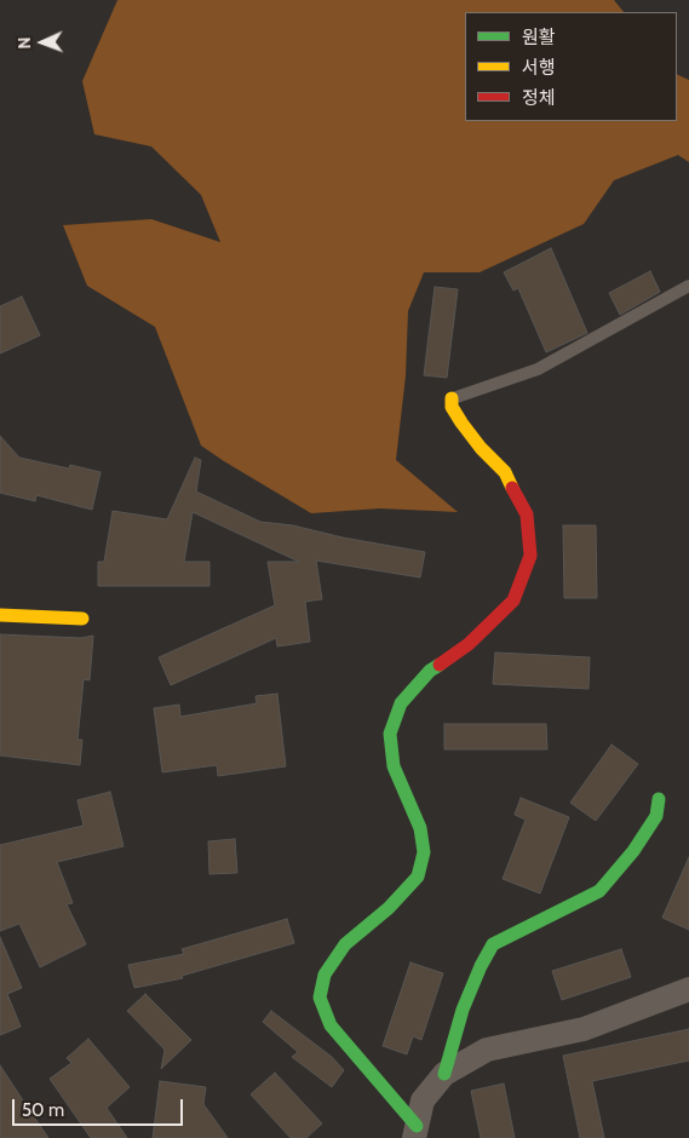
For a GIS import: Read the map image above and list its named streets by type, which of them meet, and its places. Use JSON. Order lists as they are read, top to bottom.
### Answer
{
  "legend": ["원활", "서행", "정체"],
  "scale_bar": "50 m",
  "north": "left"
}
